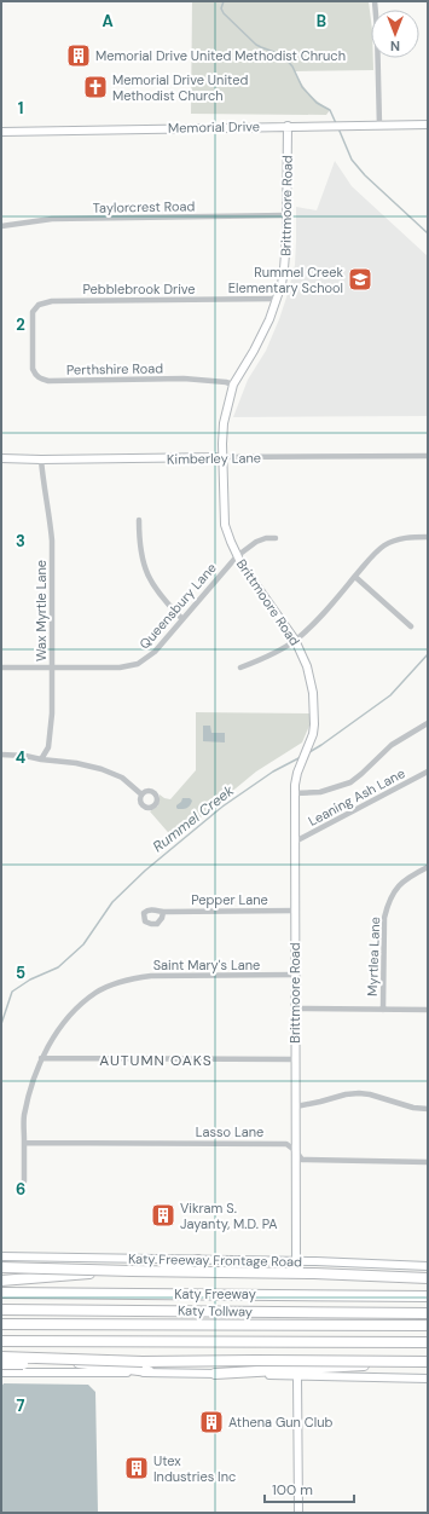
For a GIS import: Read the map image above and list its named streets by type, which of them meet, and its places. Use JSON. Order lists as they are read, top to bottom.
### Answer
{
  "streets": {
    "highway": ["Katy Freeway", "Katy Tollway"],
    "main road": [
      "Memorial Drive",
      "Brittmoore Road",
      "Kimberley Lane",
      "Katy Freeway Frontage Road"
    ],
    "street": [
      "Taylorcrest Road",
      "Pebblebrook Drive",
      "Perthshire Road",
      "Queensbury Lane",
      "Wax Myrtle Lane",
      "Leaning Ash Lane",
      "Pepper Lane",
      "Myrtlea Lane",
      "Saint Mary's Lane",
      "Lasso Lane"
    ]
  },
  "crossings": [
    ["Memorial Drive", "Brittmoore Road"],
    ["Brittmoore Road", "Taylorcrest Road"],
    ["Brittmoore Road", "Pebblebrook Drive"],
    ["Brittmoore Road", "Perthshire Road"],
    ["Brittmoore Road", "Kimberley Lane"],
    ["Brittmoore Road", "Queensbury Lane"],
    ["Brittmoore Road", "Leaning Ash Lane"],
    ["Brittmoore Road", "Pepper Lane"],
    ["Brittmoore Road", "Saint Mary's Lane"],
    ["Brittmoore Road", "Lasso Lane"],
    ["Brittmoore Road", "Katy Freeway Frontage Road"],
    ["Pebblebrook Drive", "Perthshire Road"],
    ["Kimberley Lane", "Wax Myrtle Lane"],
    ["Queensbury Lane", "Wax Myrtle Lane"],
    ["Saint Mary's Lane", "Lasso Lane"]
  ],
  "districts": ["AUTUMN OAKS"],
  "water": ["Rummel Creek"],
  "places": {
    "building": [
      "Memorial Drive United Methodist Chruch",
      "Vikram S. Jayanty, M.D. PA",
      "Athena Gun Club",
      "Utex Industries Inc"
    ],
    "church": ["Memorial Drive United Methodist Church"],
    "school or university": ["Rummel Creek Elementary School"]
  },
  "scale_bar": "100 m",
  "north": "bottom",
  "grid": {
    "columns": ["A", "B"],
    "rows": [
      "1",
      "2",
      "3",
      "4",
      "5",
      "6",
      "7"
    ]
  }
}
